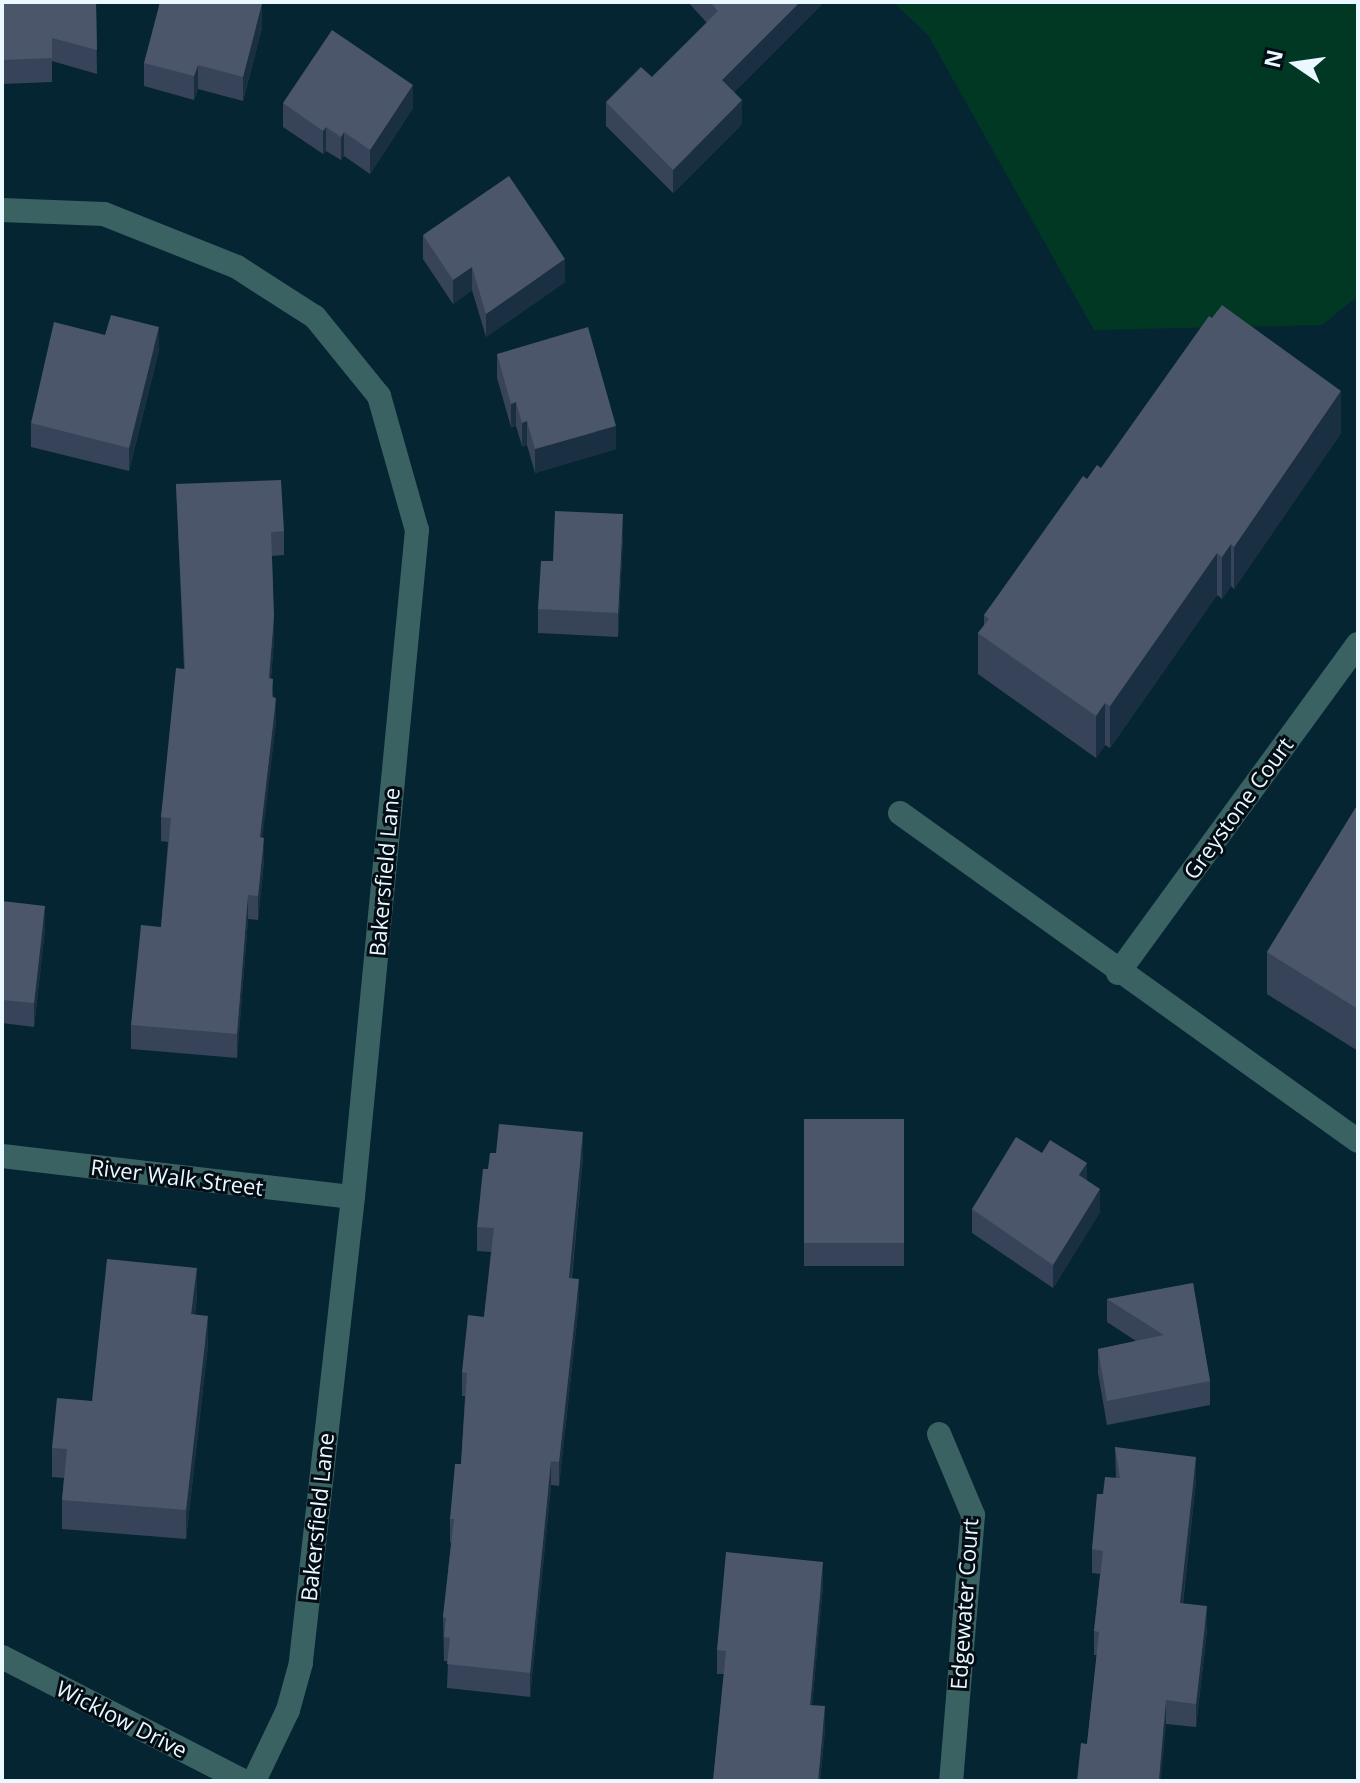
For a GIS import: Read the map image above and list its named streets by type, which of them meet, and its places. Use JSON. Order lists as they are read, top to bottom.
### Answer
{
  "streets": {
    "street": [
      "Greystone Court",
      "Bakersfield Lane",
      "River Walk Street",
      "Edgewater Court",
      "Wicklow Drive"
    ]
  },
  "crossings": [
    ["Bakersfield Lane", "River Walk Street"]
  ],
  "north": "left"
}
